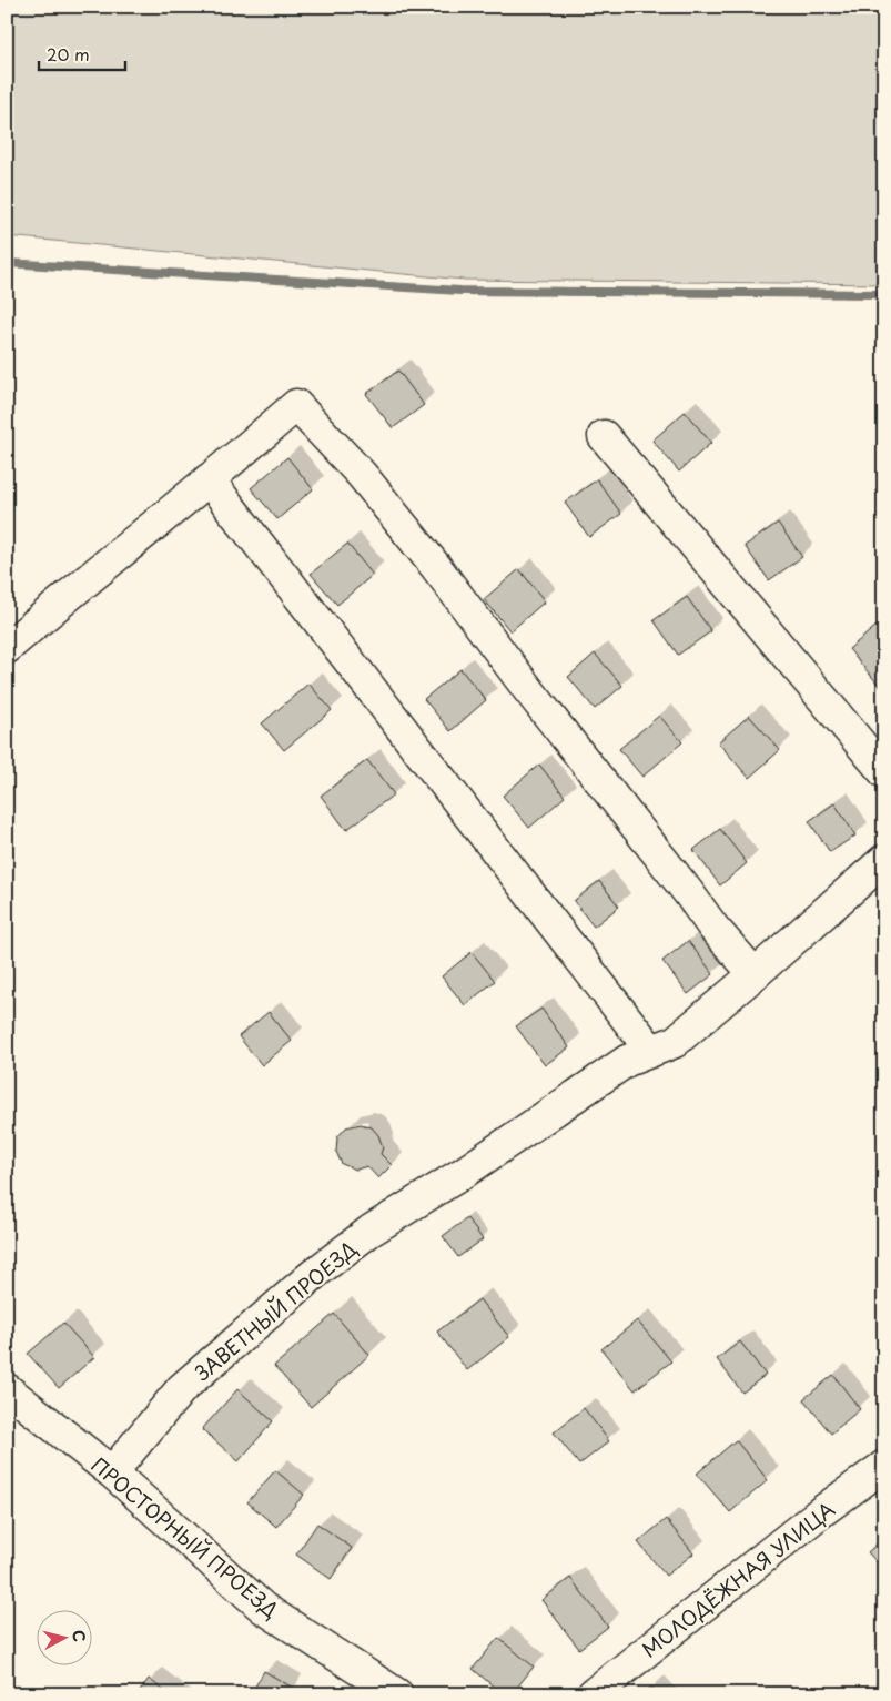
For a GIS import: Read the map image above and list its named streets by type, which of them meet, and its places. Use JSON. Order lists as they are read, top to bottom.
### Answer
{
  "streets": {
    "street": ["ЗАВЕТНЫЙ ПРОЕЗД", "ПРОСТОРНЫЙ ПРОЕЗД", "МОЛОДЁЖНАЯ УЛИЦА"]
  },
  "crossings": [
    ["ЗАВЕТНЫЙ ПРОЕЗД", "ПРОСТОРНЫЙ ПРОЕЗД"]
  ],
  "scale_bar": "20 m",
  "north": "right"
}
